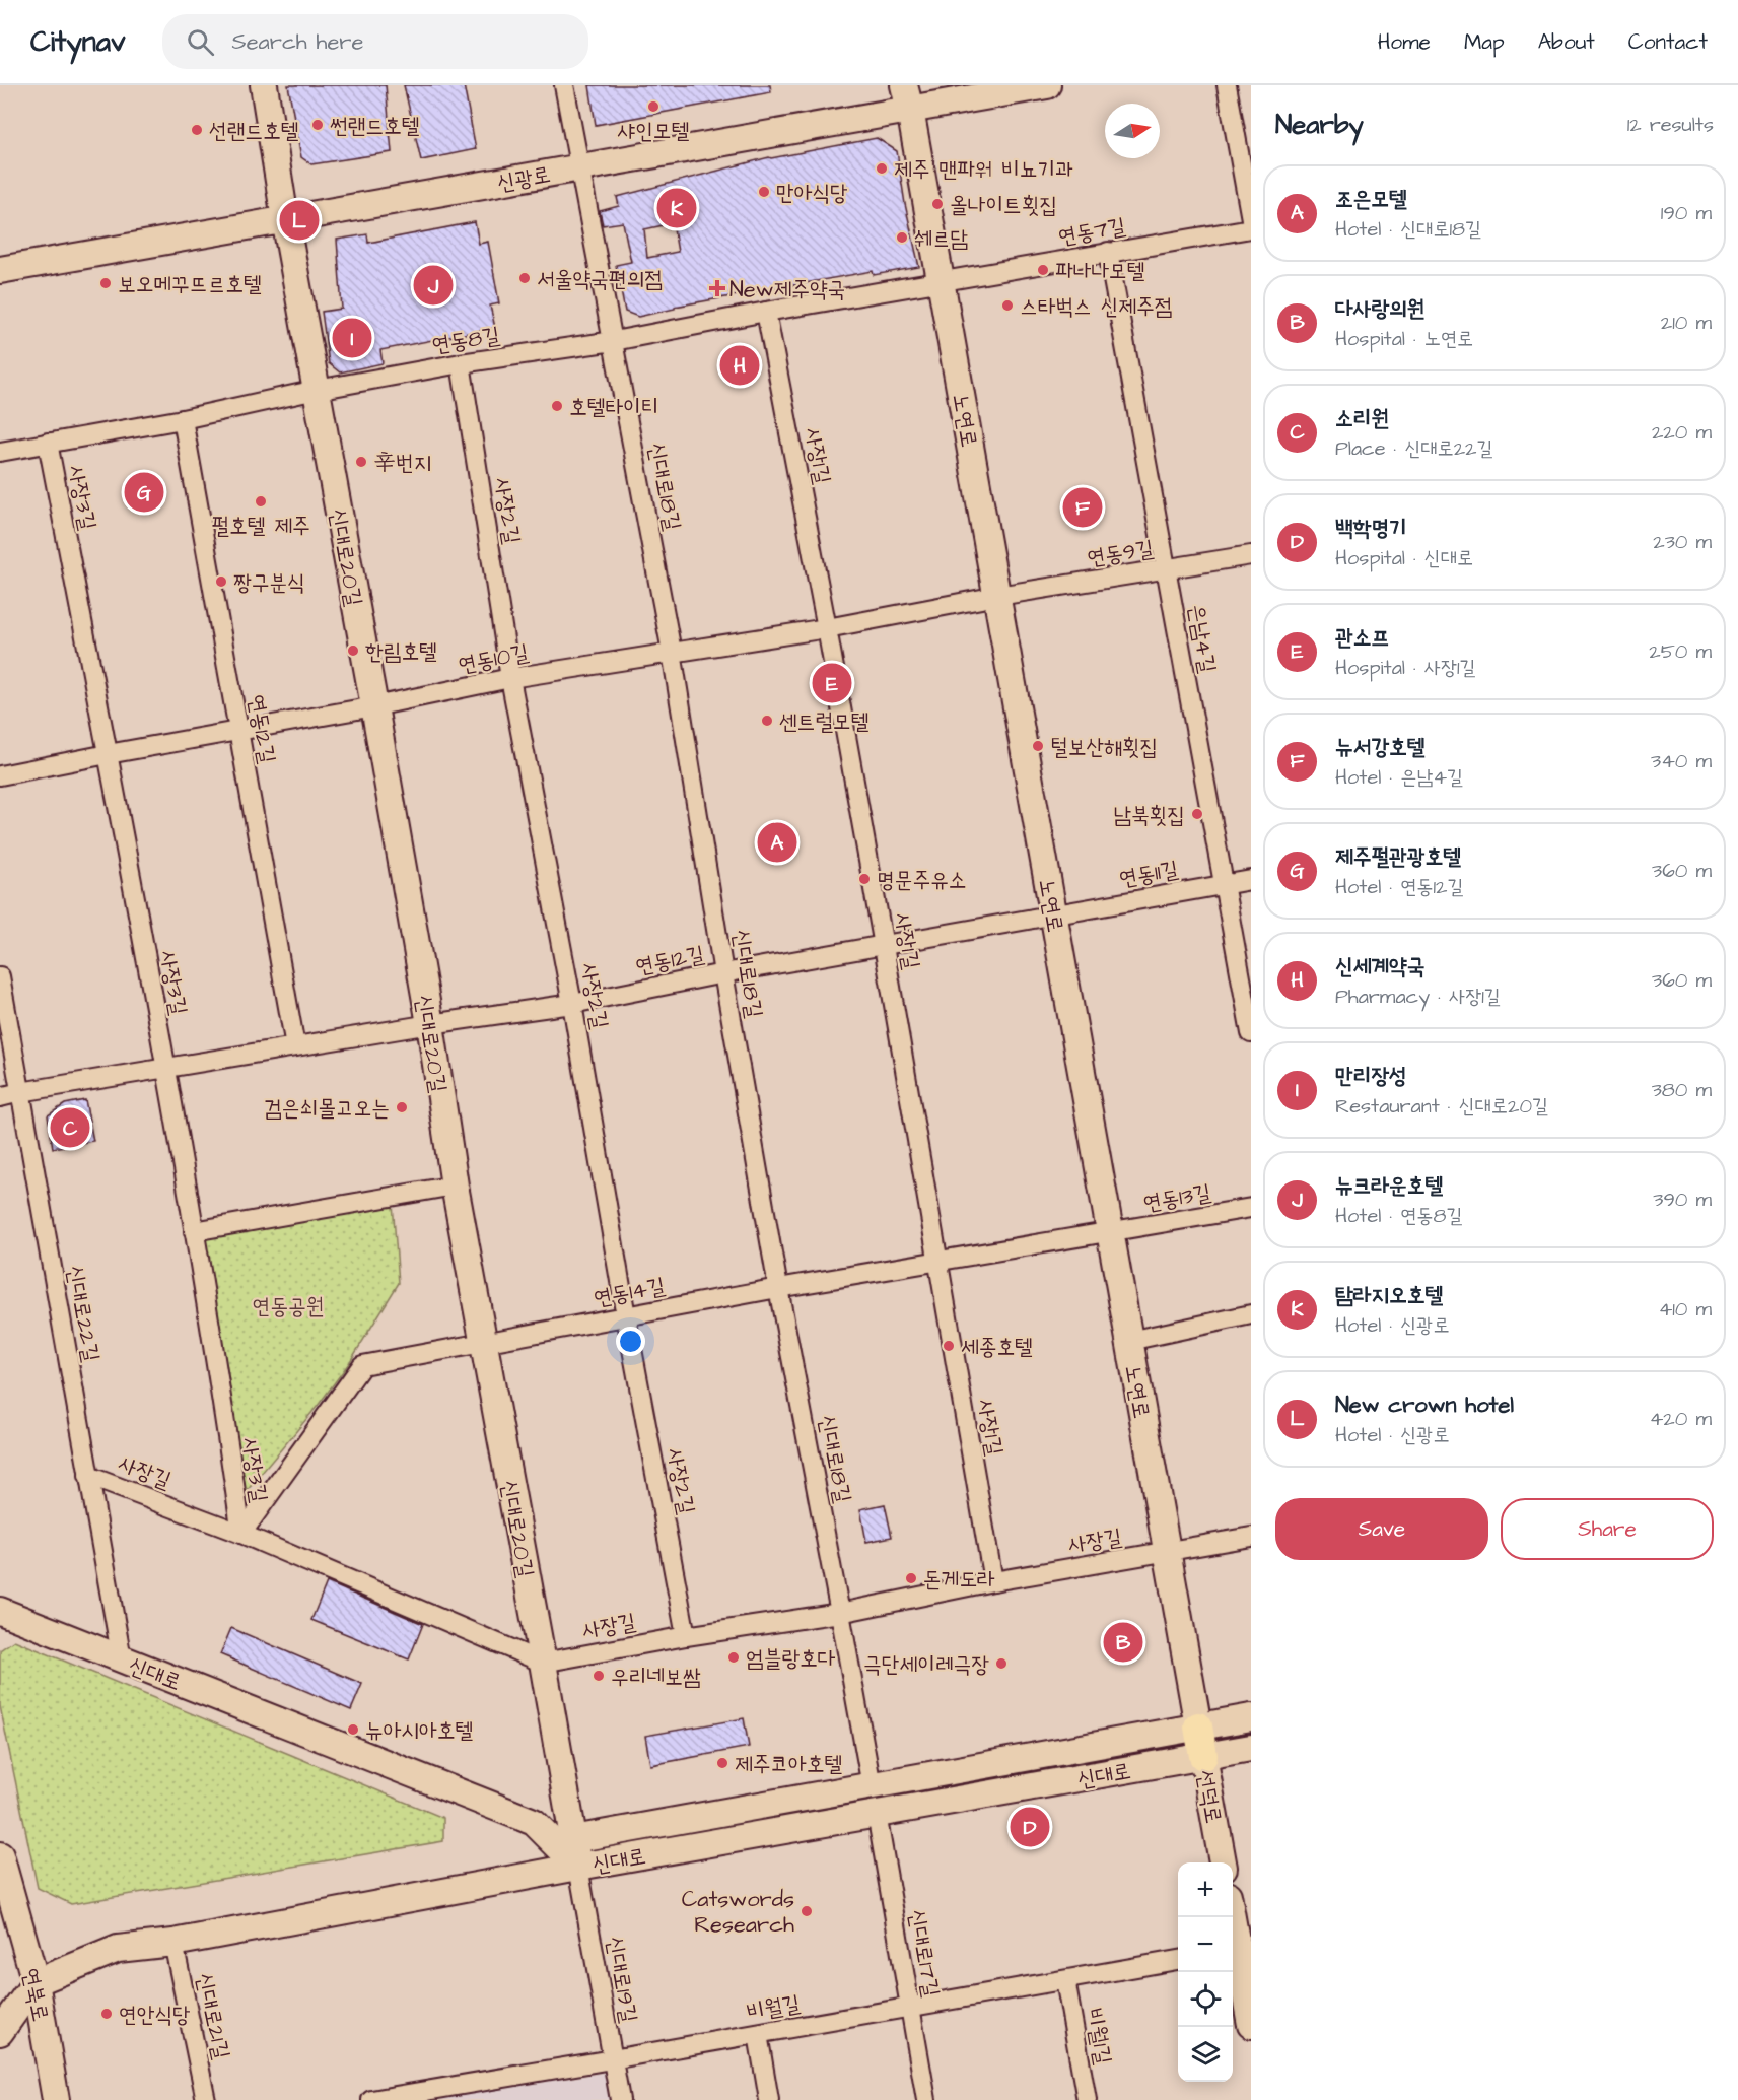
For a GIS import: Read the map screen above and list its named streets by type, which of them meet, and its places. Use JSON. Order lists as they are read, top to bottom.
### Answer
{
  "streets": {
    "main road": [
      "신광로",
      "노연로",
      "신대로20길",
      "신대로",
      "선덕로",
      "연북로"
    ],
    "street": [
      "연동7길",
      "연동8길",
      "사장1길",
      "신대로18길",
      "사장3길",
      "사장2길",
      "연동9길",
      "은남4길",
      "연동10길",
      "연동12길",
      "연동11길",
      "연동13길",
      "연동14길",
      "신대로22길",
      "사장길",
      "신대로17길",
      "신대로19길",
      "비월길",
      "신대로21길",
      "비월1길"
    ]
  },
  "crossings": [
    ["신광로", "노연로"],
    ["신광로", "신대로18길"],
    ["신광로", "신대로20길"],
    ["연동7길", "연동8길"],
    ["연동7길", "노연로"],
    ["연동7길", "은남4길"],
    ["연동8길", "노연로"],
    ["연동8길", "사장1길"],
    ["연동8길", "신대로18길"],
    ["연동8길", "사장3길"],
    ["연동8길", "사장2길"],
    ["연동8길", "신대로20길"],
    ["연동8길", "연동12길"],
    ["노연로", "연동9길"],
    ["노연로", "연동10길"],
    ["노연로", "연동12길"],
    ["노연로", "연동11길"],
    ["노연로", "연동13길"],
    ["노연로", "연동14길"],
    ["노연로", "사장길"],
    ["노연로", "신대로"],
    ["노연로", "선덕로"],
    ["사장1길", "연동10길"],
    ["사장1길", "연동12길"],
    ["사장1길", "연동14길"],
    ["사장1길", "사장길"],
    ["신대로18길", "연동10길"],
    ["신대로18길", "연동12길"],
    ["신대로18길", "연동14길"],
    ["신대로18길", "사장길"],
    ["신대로18길", "신대로"],
    ["사장3길", "연동10길"],
    ["사장3길", "연동12길"],
    ["사장3길", "연동14길"],
    ["사장3길", "사장길"],
    ["사장2길", "연동10길"],
    ["사장2길", "연동12길"],
    ["사장2길", "연동14길"],
    ["사장2길", "사장길"],
    ["연동9길", "은남4길"],
    ["연동9길", "연동10길"],
    ["신대로20길", "연동10길"],
    ["신대로20길", "연동12길"],
    ["신대로20길", "연동14길"],
    ["신대로20길", "사장길"],
    ["신대로20길", "신대로"],
    ["신대로20길", "신대로19길"],
    ["은남4길", "연동11길"],
    ["연동10길", "연동12길"],
    ["연동12길", "연동11길"],
    ["연동12길", "신대로22길"],
    ["연동13길", "연동14길"],
    ["연동14길", "사장길"],
    ["신대로22길", "사장길"],
    ["신대로22길", "신대로"],
    ["신대로", "선덕로"],
    ["신대로", "신대로17길"],
    ["신대로", "신대로19길"],
    ["신대로17길", "비월길"],
    ["신대로19길", "비월길"],
    ["비월길", "비월1길"]
  ],
  "parks": ["연동공원"],
  "places": {
    "other": [
      "샤인모텔",
      "썬랜드호텔",
      "선랜드호텔",
      "제주 맨파워 비뇨기과",
      "만아식당",
      "올나이트횟집",
      "쉐르담",
      "파나나모텔",
      "서울약국편의점",
      "보오메꾸뜨르호텔",
      "스타벅스 신제주점",
      "호텔타이티",
      "辛번지",
      "펄호텔 제주",
      "짱구분식",
      "한림호텔",
      "센트럴모텔",
      "털보산해횟집",
      "남북횟집",
      "명문주유소",
      "검은쇠몰고오는",
      "세종호텔",
      "돈게도라",
      "엄블랑호다",
      "극단세이레극장",
      "우리네보쌈",
      "뉴아시아호텔",
      "제주코아호텔",
      "Catswords Research",
      "연안식당"
    ],
    "health": ["New제주약국"]
  },
  "north": "right",
  "page": {
    "header": "Citynav",
    "search": "Search here",
    "nav": [
      "Home",
      "Map",
      "About",
      "Contact"
    ],
    "heading": ["Nearby", "12 results"],
    "list": [
      {
        "mark": "A",
        "name": "조은모텔",
        "note": "Hotel · 신대로18길",
        "value": "190 m"
      },
      {
        "mark": "B",
        "name": "다사랑의원",
        "note": "Hospital · 노연로",
        "value": "210 m"
      },
      {
        "mark": "C",
        "name": "소리원",
        "note": "Place · 신대로22길",
        "value": "220 m"
      },
      {
        "mark": "D",
        "name": "백학명기",
        "note": "Hospital · 신대로",
        "value": "230 m"
      },
      {
        "mark": "E",
        "name": "관소프",
        "note": "Hospital · 사장1길",
        "value": "250 m"
      },
      {
        "mark": "F",
        "name": "뉴서강호텔",
        "note": "Hotel · 은남4길",
        "value": "340 m"
      },
      {
        "mark": "G",
        "name": "제주펄관광호텔",
        "note": "Hotel · 연동12길",
        "value": "360 m"
      },
      {
        "mark": "H",
        "name": "신세계약국",
        "note": "Pharmacy · 사장1길",
        "value": "360 m"
      },
      {
        "mark": "I",
        "name": "만리장성",
        "note": "Restaurant · 신대로20길",
        "value": "380 m"
      },
      {
        "mark": "J",
        "name": "뉴크라운호텔",
        "note": "Hotel · 연동8길",
        "value": "390 m"
      },
      {
        "mark": "K",
        "name": "탐라지오호텔",
        "note": "Hotel · 신광로",
        "value": "410 m"
      },
      {
        "mark": "L",
        "name": "New crown hotel",
        "note": "Hotel · 신광로",
        "value": "420 m"
      }
    ],
    "pins": [
      "K",
      "L",
      "J",
      "I",
      "H",
      "G",
      "F",
      "E",
      "A",
      "C",
      "B",
      "D"
    ],
    "buttons": ["Save", "Share"],
    "map_buttons": ["+", "−"]
  }
}
